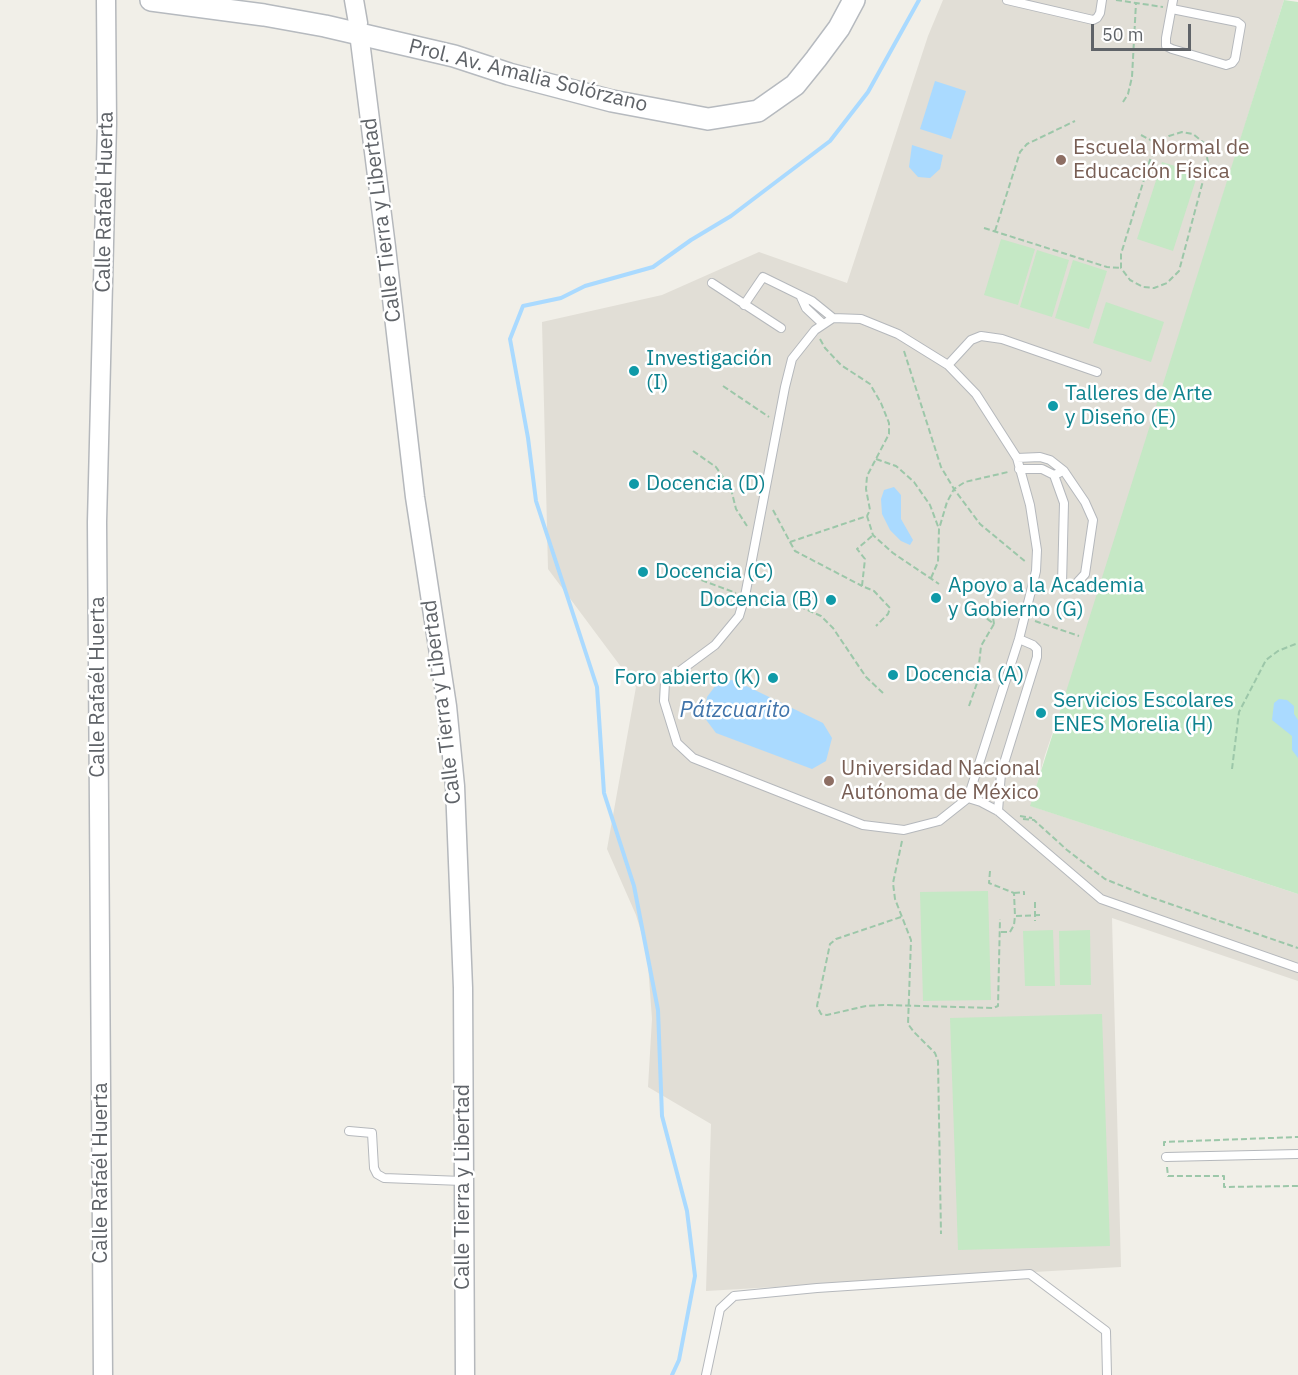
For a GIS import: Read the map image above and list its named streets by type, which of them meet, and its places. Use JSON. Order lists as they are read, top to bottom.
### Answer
{
  "streets": {
    "main road": ["Prol. Av. Amalia Solórzano"],
    "street": ["Calle Rafaél Huerta", "Calle Tierra y Libertad"]
  },
  "crossings": [
    ["Prol. Av. Amalia Solórzano", "Calle Tierra y Libertad"]
  ],
  "water": ["Pátzcuarito"],
  "places": [
    "Escuela Normal de Educación Física",
    "Investigación (I)",
    "Talleres de Arte y Diseño (E)",
    "Docencia (D)",
    "Docencia (C)",
    "Apoyo a la Academia y Gobierno (G)",
    "Docencia (B)",
    "Docencia (A)",
    "Foro abierto (K)",
    "Servicios Escolares ENES Morelia (H)",
    "Universidad Nacional Autónoma de México"
  ],
  "scale_bar": "50 m"
}
